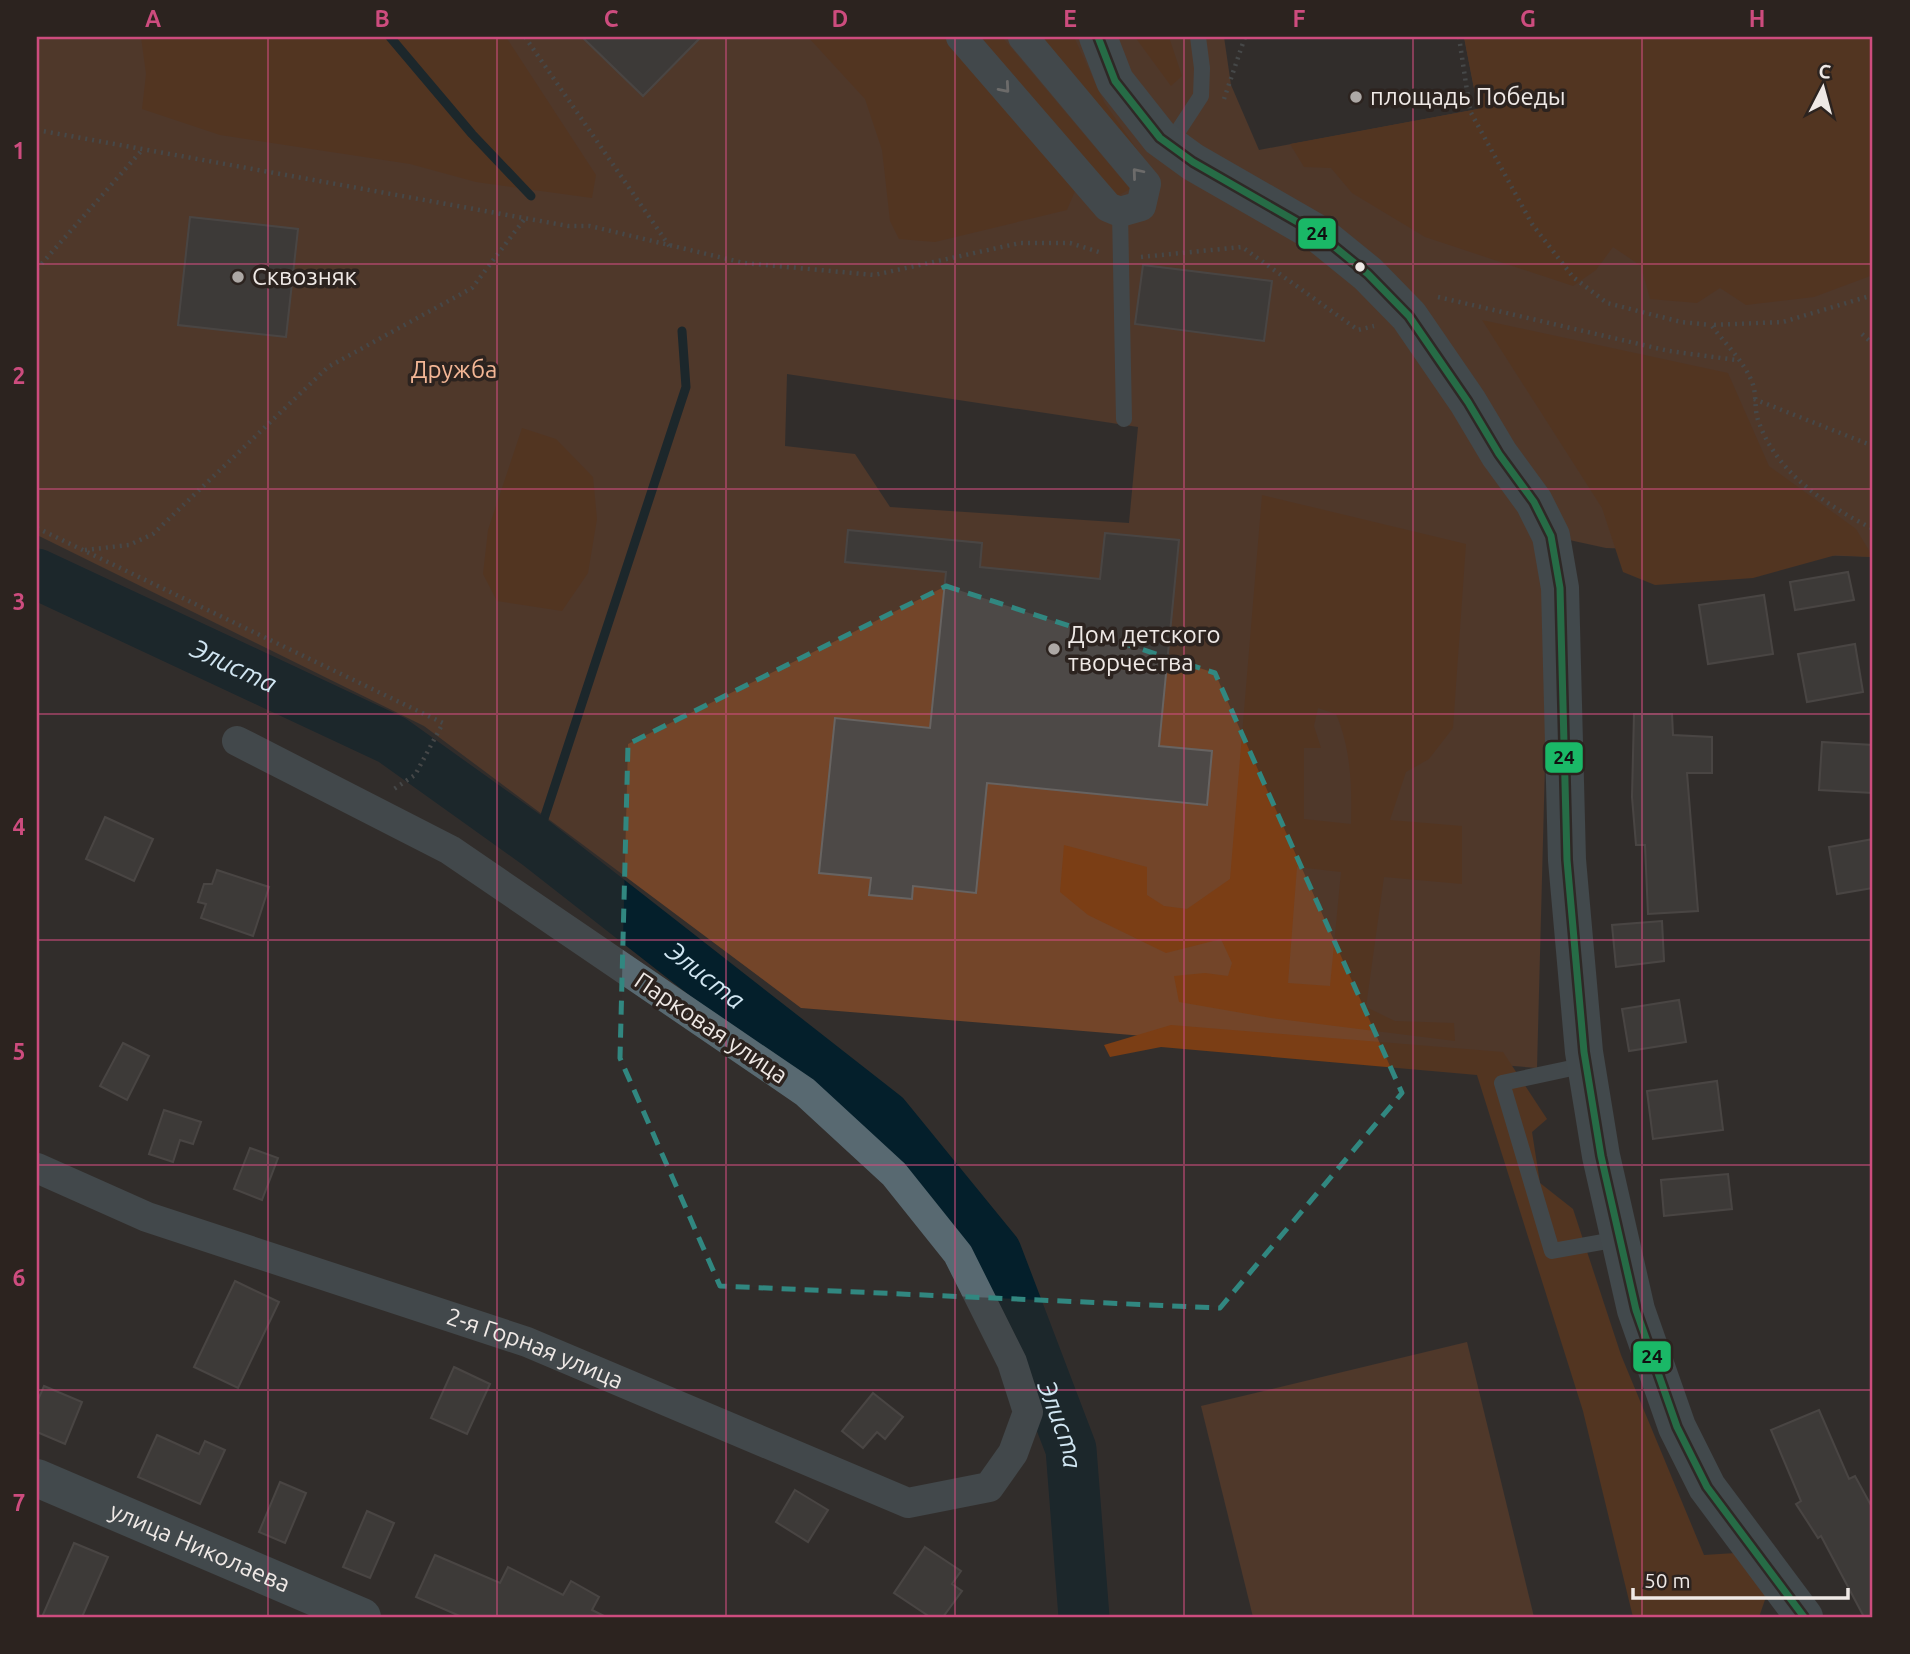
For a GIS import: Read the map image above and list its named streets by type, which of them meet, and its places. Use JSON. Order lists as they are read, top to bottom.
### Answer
{
  "streets": {
    "main road": ["улица Николаева"],
    "street": ["Парковая улица", "2-я Горная улица"]
  },
  "crossings": [
    ["Парковая улица", "2-я Горная улица"]
  ],
  "water": ["Элиста"],
  "parks": ["Дружба"],
  "places": ["площадь Победы", "Сквозняк", "Дом детского творчества"],
  "lines": ["transit line 24"],
  "scale_bar": "50 m",
  "north": "top",
  "grid": {
    "columns": [
      "A",
      "B",
      "C",
      "D",
      "E",
      "F",
      "G",
      "H"
    ],
    "rows": [
      "1",
      "2",
      "3",
      "4",
      "5",
      "6",
      "7"
    ]
  }
}
